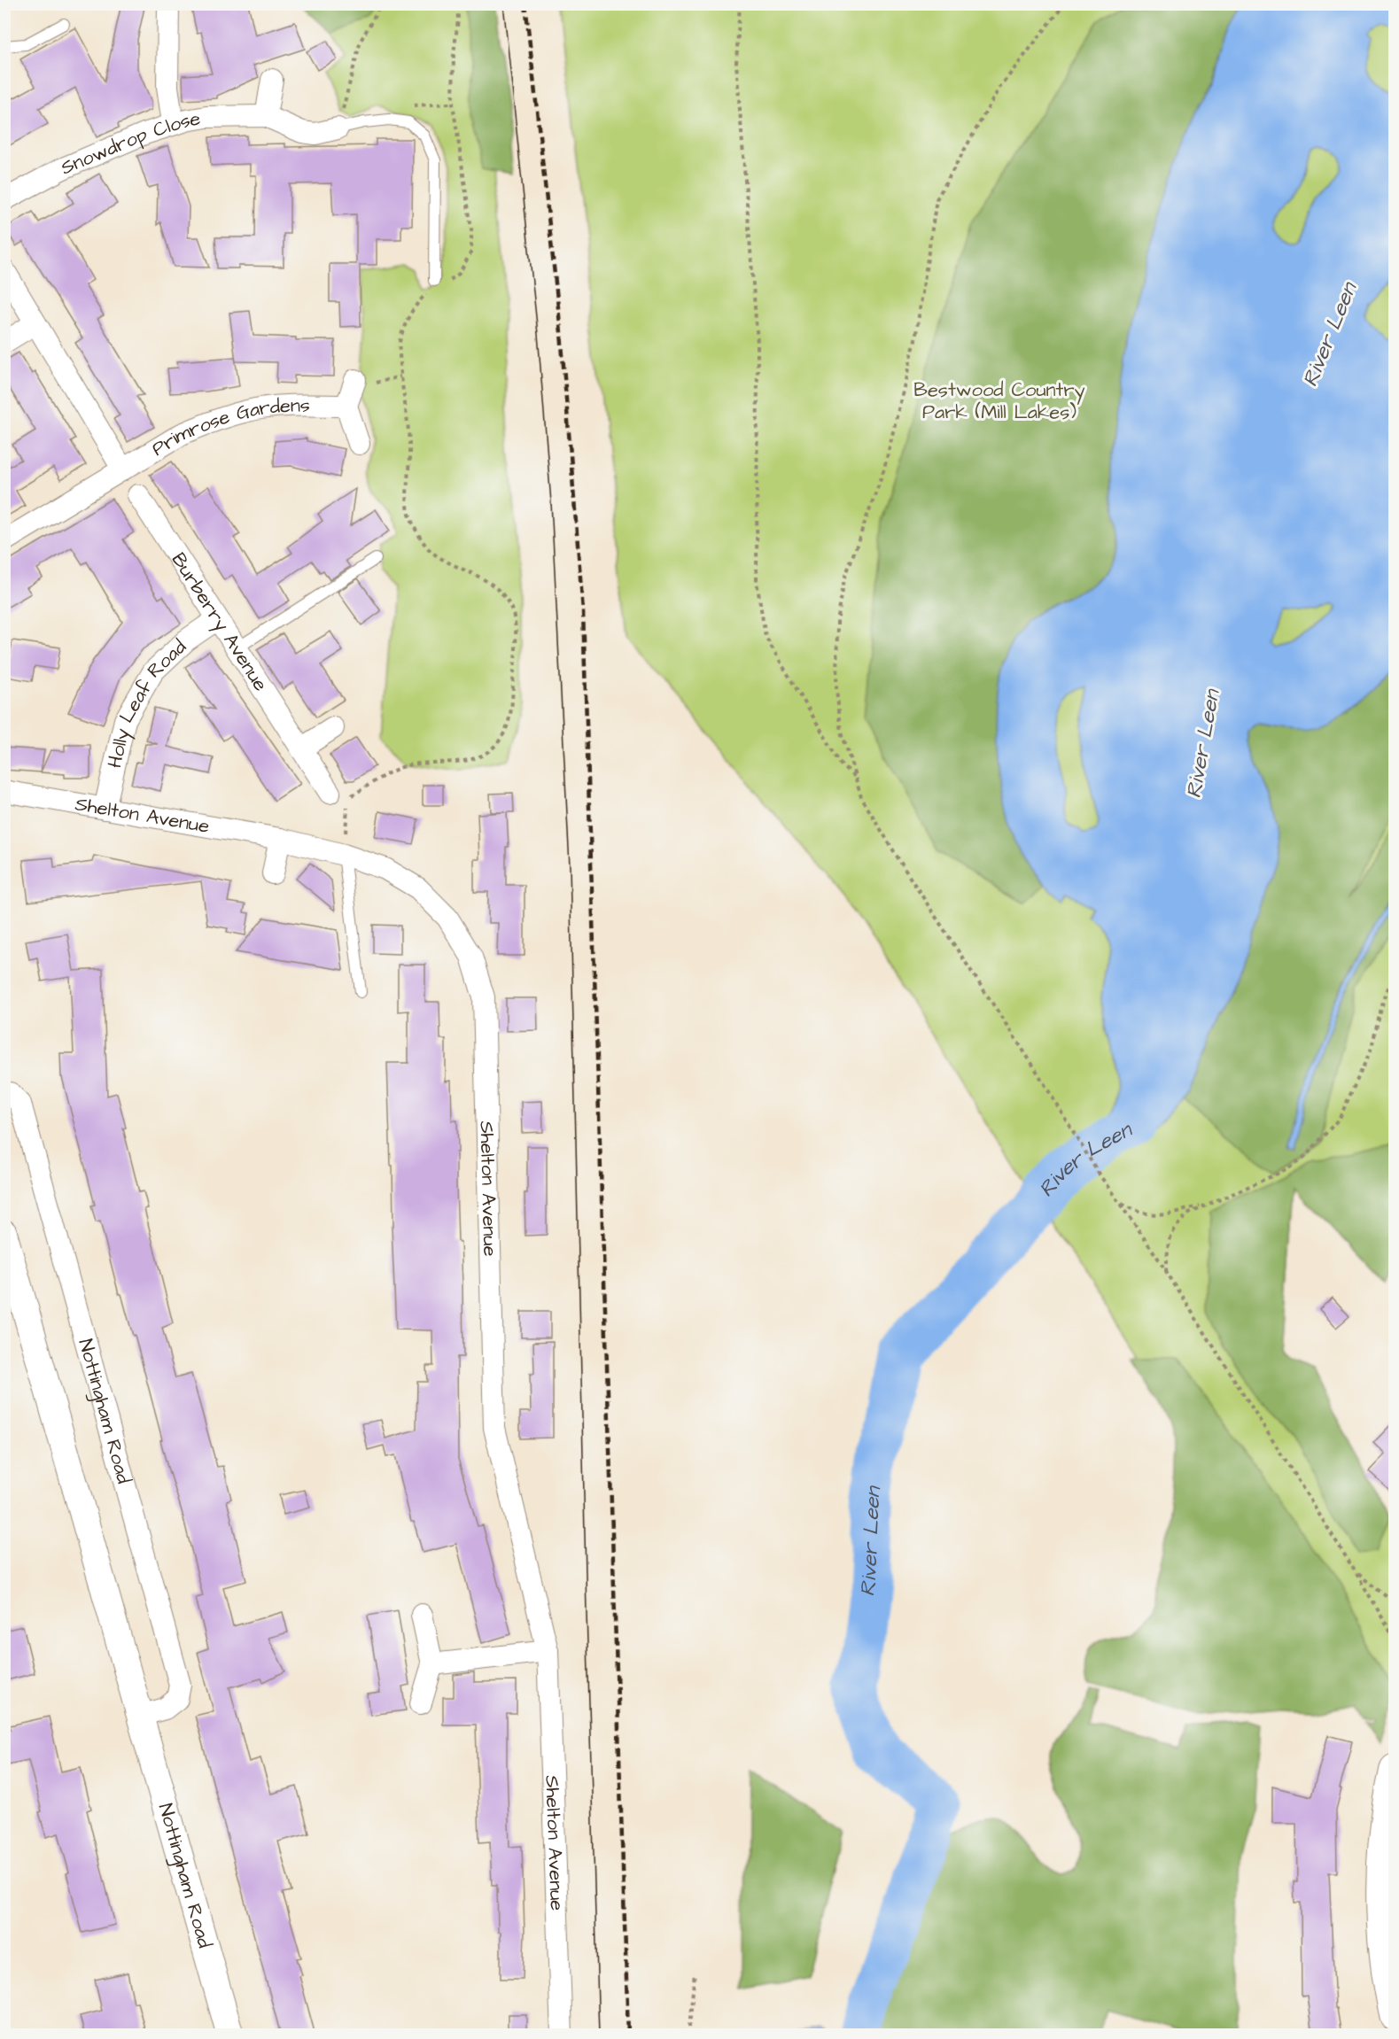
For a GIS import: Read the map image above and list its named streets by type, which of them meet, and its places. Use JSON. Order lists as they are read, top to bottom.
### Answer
{
  "streets": {
    "street": [
      "Snowdrop Close",
      "Primrose Gardens",
      "Burberry Avenue",
      "Holly Leaf Road",
      "Shelton Avenue",
      "Nottingham Road"
    ]
  },
  "crossings": [
    ["Burberry Avenue", "Holly Leaf Road"],
    ["Holly Leaf Road", "Shelton Avenue"]
  ],
  "water": ["River Leen"],
  "parks": ["Bestwood Country Park (Mill Lakes)"]
}
